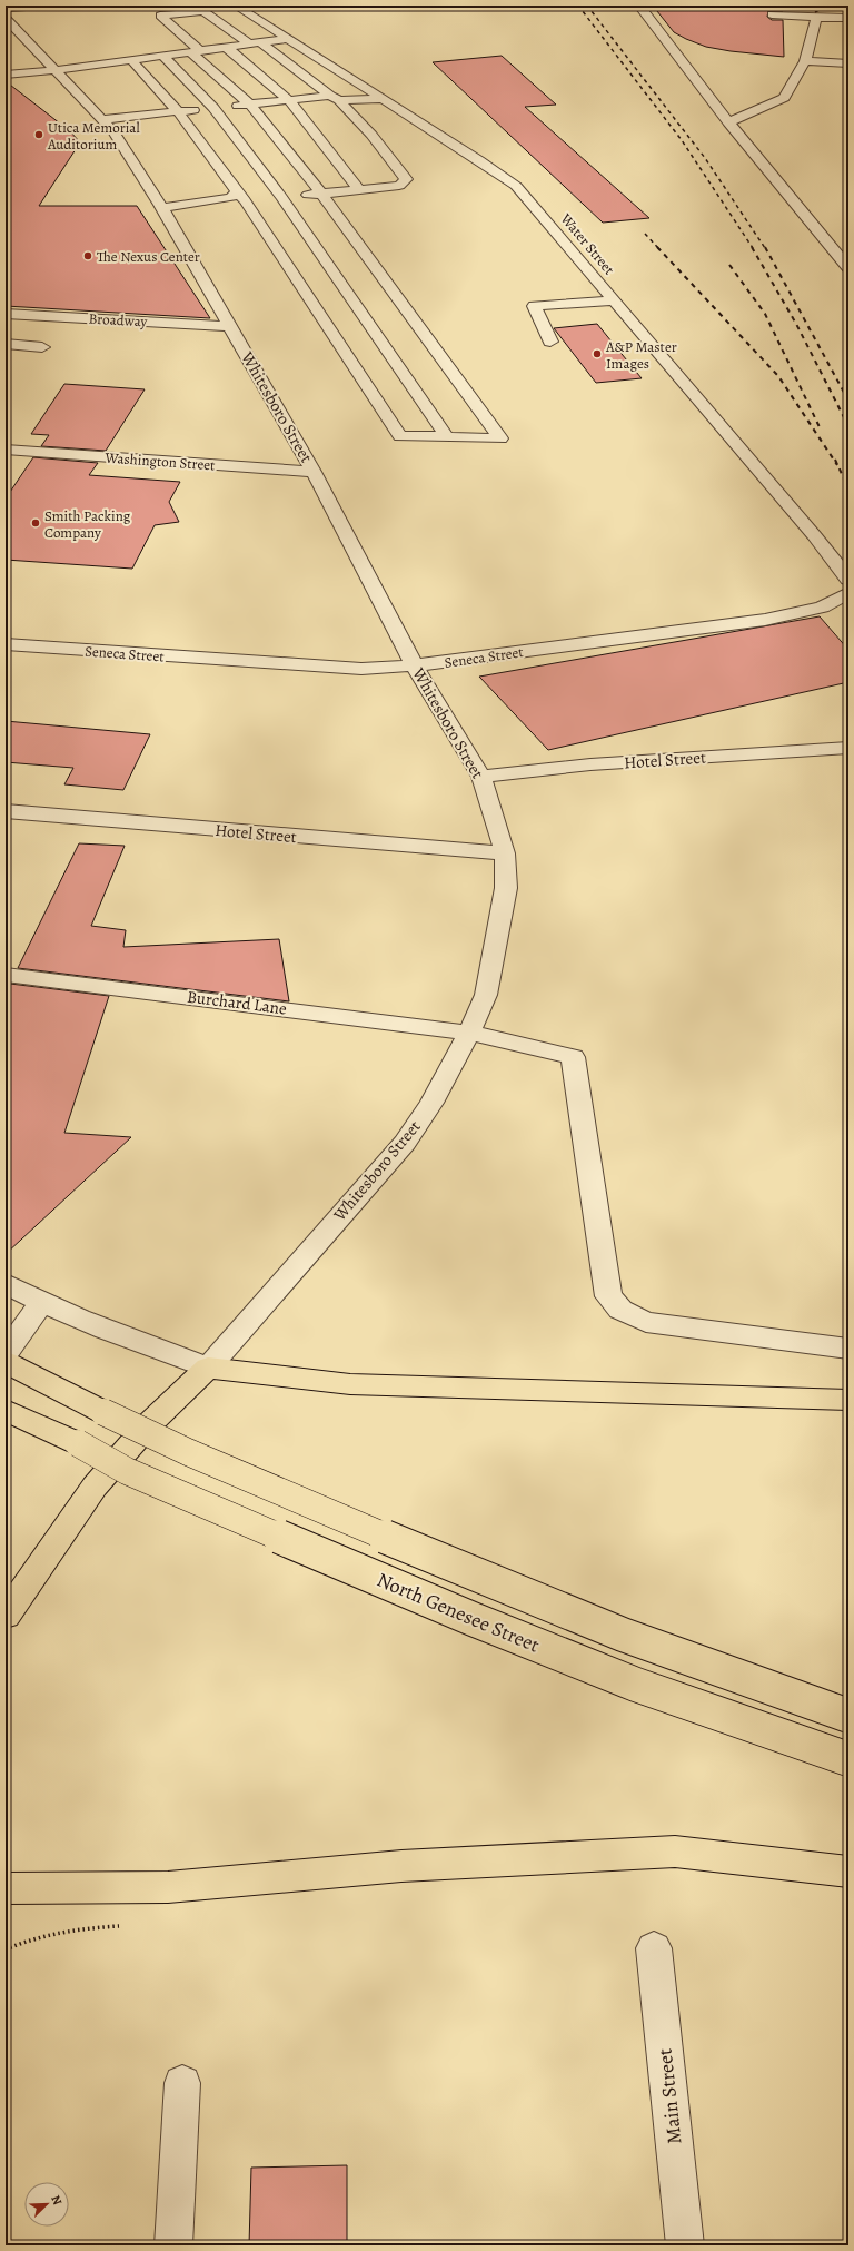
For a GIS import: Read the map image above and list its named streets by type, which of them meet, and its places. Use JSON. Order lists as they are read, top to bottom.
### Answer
{
  "streets": {
    "main road": ["Whitesboro Street", "North Genesee Street"],
    "street": [
      "Water Street",
      "Broadway",
      "Washington Street",
      "Seneca Street",
      "Hotel Street",
      "Burchard Lane",
      "Main Street"
    ]
  },
  "crossings": [
    ["Broadway", "Whitesboro Street"],
    ["Whitesboro Street", "Washington Street"],
    ["Whitesboro Street", "Seneca Street"],
    ["Whitesboro Street", "Hotel Street"],
    ["Whitesboro Street", "Burchard Lane"]
  ],
  "places": [
    "Utica Memorial Auditorium",
    "The Nexus Center",
    "A&P Master Images",
    "Smith Packing Company"
  ],
  "north": "top right"
}
